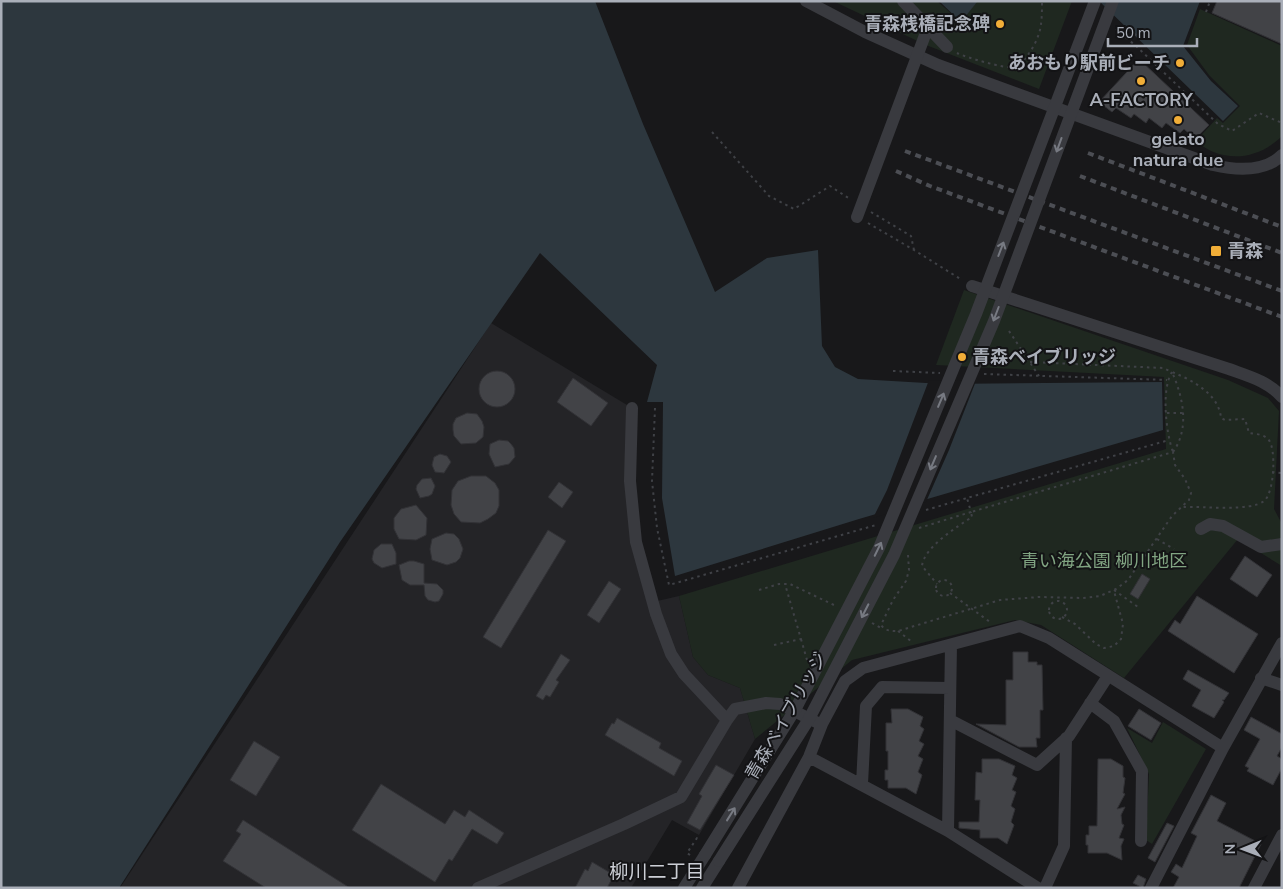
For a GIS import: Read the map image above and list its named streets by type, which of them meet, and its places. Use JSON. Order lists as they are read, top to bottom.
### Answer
{
  "streets": {
    "street": ["青森ベイブリッジ"]
  },
  "districts": ["柳川二丁目"],
  "parks": ["青い海公園 柳川地区"],
  "places": {
    "other": [
      "青森桟橋記念碑",
      "あおもり駅前ビーチ",
      "A-FACTORY",
      "gelato natura due",
      "青森ベイブリッジ"
    ],
    "transit": ["青森"]
  },
  "scale_bar": "50 m",
  "north": "left"
}
